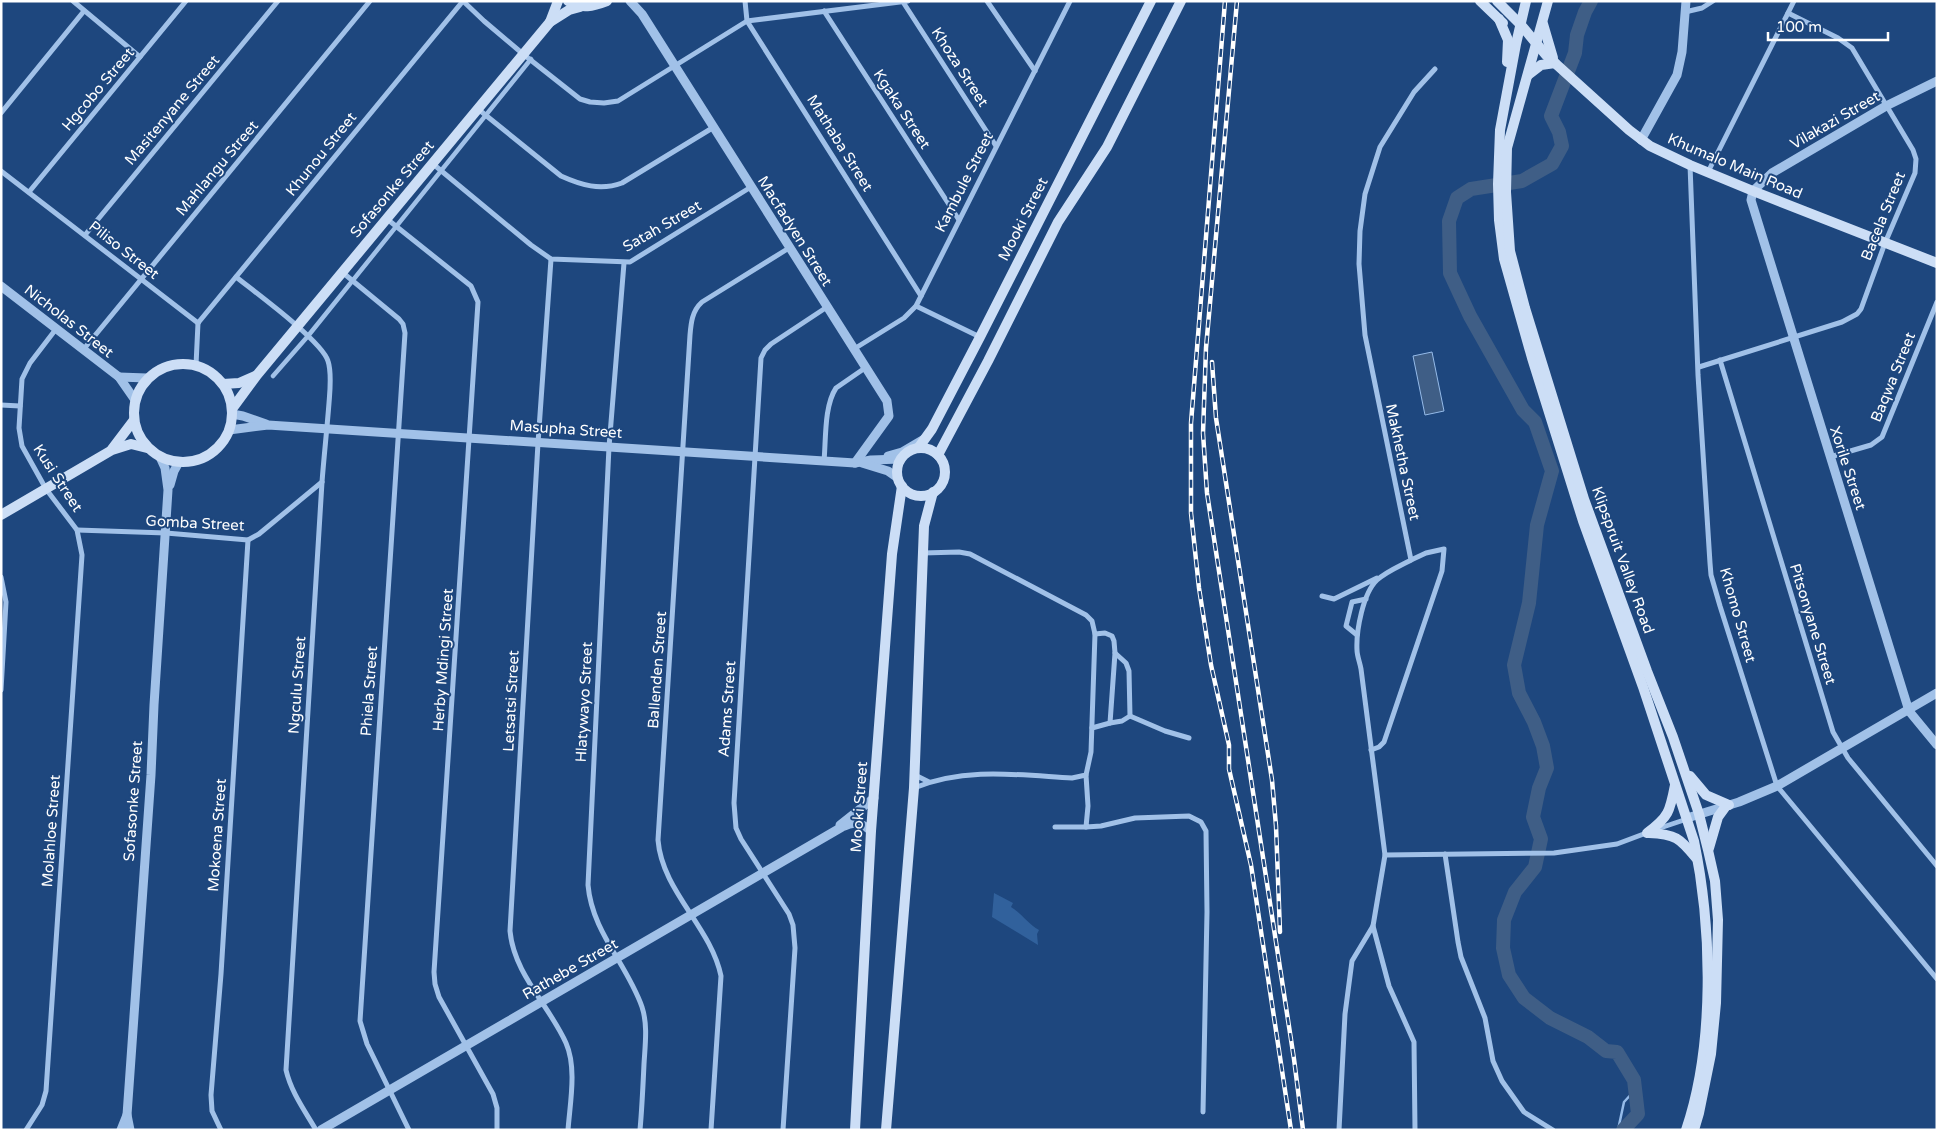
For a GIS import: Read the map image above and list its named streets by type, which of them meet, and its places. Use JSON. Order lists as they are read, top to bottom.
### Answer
{
  "streets": {
    "main road": [
      "Khumalo Main Road",
      "Sofasonke Street",
      "Mooki Street",
      "Klipspruit Valley Road"
    ],
    "street": [
      "Khoza Street",
      "Hgcobo Street",
      "Kgaka Street",
      "Masitenyane Street",
      "Vilakazi Street",
      "Mathaba Street",
      "Khunou Street",
      "Mahlangu Street",
      "Kambule Street",
      "Bacela Street",
      "Satah Street",
      "Macfadyen Street",
      "Piliso Street",
      "Nicholas Street",
      "Baqwa Street",
      "Masupha Street",
      "Makhetha Street",
      "Xorile Street",
      "Kusi Street",
      "Gomba Street",
      "Khomo Street",
      "Pitsonyane Street",
      "Herby Mdingi Street",
      "Ballenden Street",
      "Ngculu Street",
      "Phiela Street",
      "Letsatsi Street",
      "Hlatywayo Street",
      "Adams Street",
      "Molahloe Street",
      "Mokoena Street",
      "Rathebe Street"
    ]
  },
  "crossings": [
    ["Khoza Street", "Kambule Street"],
    ["Hgcobo Street", "Piliso Street"],
    ["Kgaka Street", "Kambule Street"],
    ["Masitenyane Street", "Piliso Street"],
    ["Vilakazi Street", "Khumalo Main Road"],
    ["Vilakazi Street", "Bacela Street"],
    ["Vilakazi Street", "Xorile Street"],
    ["Mathaba Street", "Kambule Street"],
    ["Khunou Street", "Piliso Street"],
    ["Khunou Street", "Ngculu Street"],
    ["Khumalo Main Road", "Bacela Street"],
    ["Khumalo Main Road", "Xorile Street"],
    ["Khumalo Main Road", "Klipspruit Valley Road"],
    ["Khumalo Main Road", "Khomo Street"],
    ["Mahlangu Street", "Piliso Street"],
    ["Mahlangu Street", "Nicholas Street"],
    ["Kambule Street", "Macfadyen Street"],
    ["Sofasonke Street", "Nicholas Street"],
    ["Sofasonke Street", "Masupha Street"],
    ["Sofasonke Street", "Gomba Street"],
    ["Sofasonke Street", "Herby Mdingi Street"],
    ["Sofasonke Street", "Ngculu Street"],
    ["Sofasonke Street", "Phiela Street"],
    ["Bacela Street", "Xorile Street"],
    ["Bacela Street", "Khomo Street"],
    ["Bacela Street", "Pitsonyane Street"],
    ["Mooki Street", "Masupha Street"],
    ["Mooki Street", "Rathebe Street"],
    ["Satah Street", "Macfadyen Street"],
    ["Satah Street", "Letsatsi Street"],
    ["Satah Street", "Hlatywayo Street"],
    ["Macfadyen Street", "Masupha Street"],
    ["Macfadyen Street", "Ballenden Street"],
    ["Macfadyen Street", "Adams Street"],
    ["Nicholas Street", "Masupha Street"],
    ["Nicholas Street", "Kusi Street"],
    ["Baqwa Street", "Xorile Street"],
    ["Masupha Street", "Herby Mdingi Street"],
    ["Masupha Street", "Ballenden Street"],
    ["Masupha Street", "Ngculu Street"],
    ["Masupha Street", "Phiela Street"],
    ["Masupha Street", "Letsatsi Street"],
    ["Masupha Street", "Hlatywayo Street"],
    ["Masupha Street", "Adams Street"],
    ["Kusi Street", "Gomba Street"],
    ["Kusi Street", "Molahloe Street"],
    ["Gomba Street", "Ngculu Street"],
    ["Gomba Street", "Molahloe Street"],
    ["Gomba Street", "Mokoena Street"],
    ["Herby Mdingi Street", "Rathebe Street"],
    ["Ballenden Street", "Rathebe Street"],
    ["Phiela Street", "Rathebe Street"],
    ["Letsatsi Street", "Rathebe Street"],
    ["Hlatywayo Street", "Rathebe Street"],
    ["Adams Street", "Rathebe Street"]
  ],
  "scale_bar": "100 m"
}
